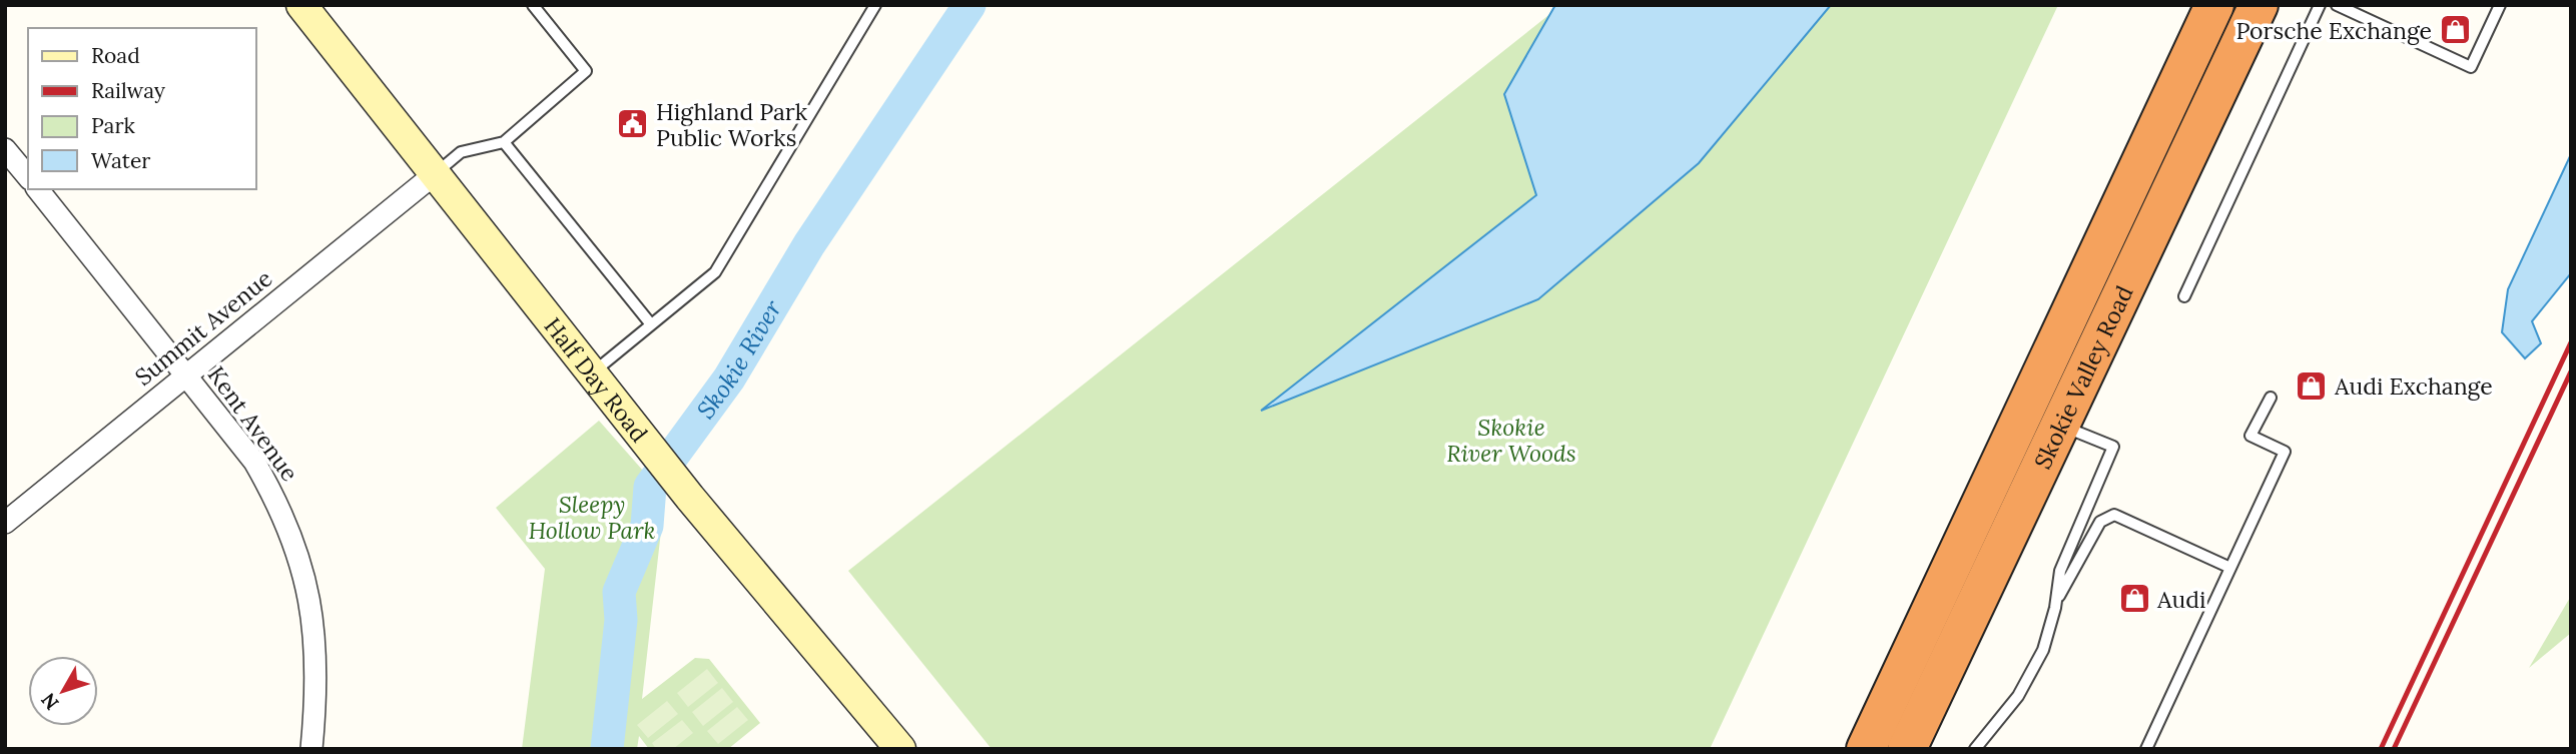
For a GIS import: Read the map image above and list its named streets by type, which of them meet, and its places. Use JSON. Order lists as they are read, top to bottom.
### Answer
{
  "streets": {
    "highway": ["Skokie Valley Road"],
    "main road": ["Half Day Road"],
    "street": ["Summit Avenue", "Kent Avenue"]
  },
  "crossings": [
    ["Summit Avenue", "Half Day Road"],
    ["Summit Avenue", "Kent Avenue"]
  ],
  "water": ["Skokie River"],
  "parks": ["Skokie River Woods", "Sleepy Hollow Park"],
  "places": {
    "shop": ["Porsche Exchange", "Audi Exchange", "Audi"],
    "public building": ["Highland Park Public Works"]
  },
  "legend": [
    "Road",
    "Railway",
    "Park",
    "Water"
  ],
  "north": "bottom left"
}
